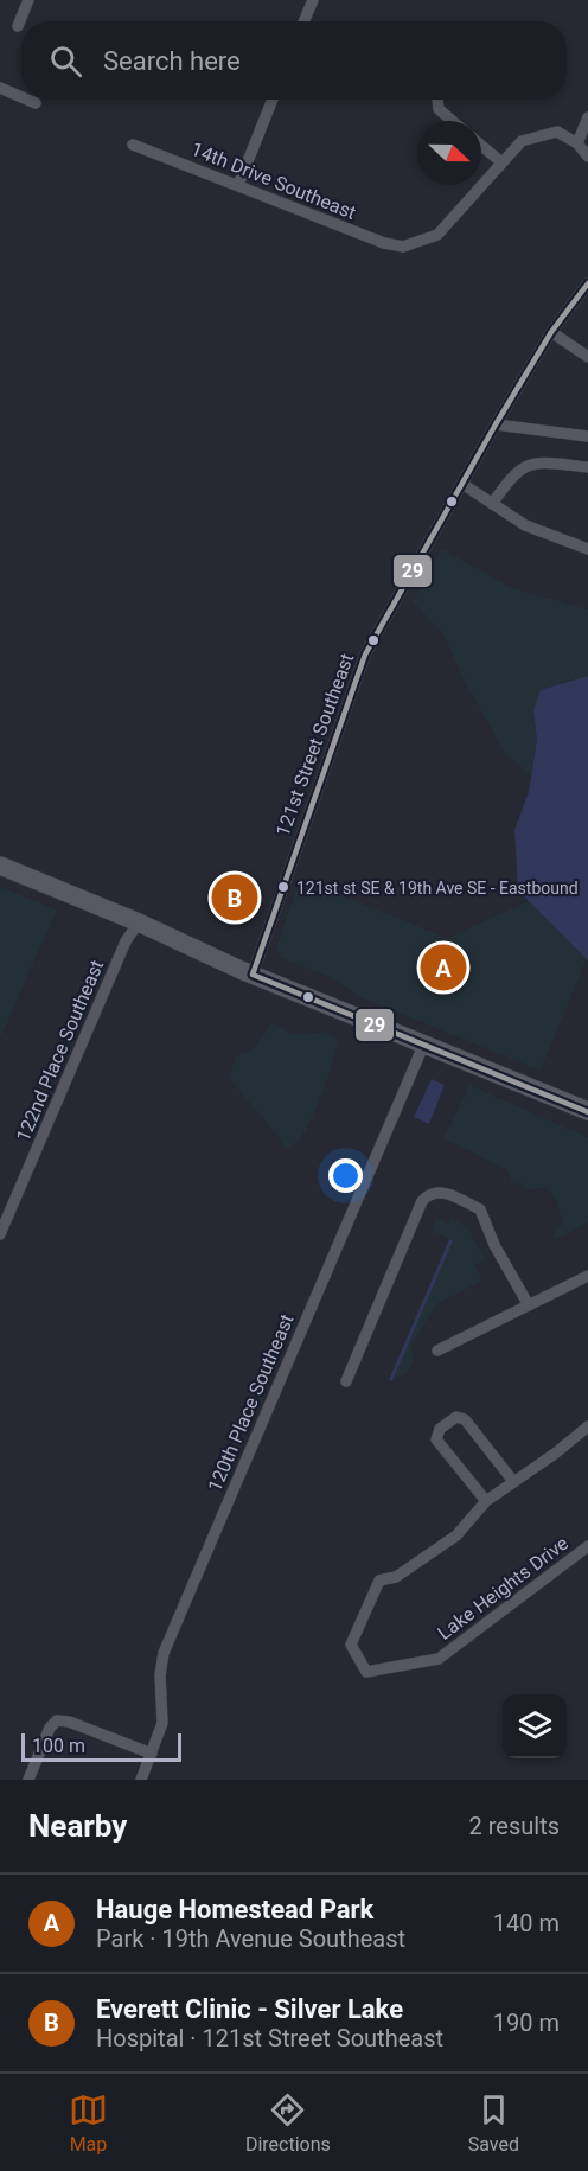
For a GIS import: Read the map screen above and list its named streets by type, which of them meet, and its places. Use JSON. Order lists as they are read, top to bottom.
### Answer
{
  "streets": {
    "street": [
      "14th Drive Southeast",
      "121st Street Southeast",
      "122nd Place Southeast",
      "120th Place Southeast",
      "Lake Heights Drive"
    ]
  },
  "places": ["121st st SE & 19th Ave SE - Eastbound"],
  "lines": ["transit line 29"],
  "scale_bar": "100 m",
  "north": "right",
  "page": {
    "search": "Search here",
    "pins": ["B", "A"],
    "scale": "100 m",
    "heading": ["Nearby", "2 results"],
    "list": [
      {
        "mark": "A",
        "name": "Hauge Homestead Park",
        "note": "Park · 19th Avenue Southeast",
        "value": "140 m"
      },
      {
        "mark": "B",
        "name": "Everett Clinic - Silver Lake",
        "note": "Hospital · 121st Street Southeast",
        "value": "190 m"
      }
    ],
    "nav": ["Map", "Directions", "Saved"]
  }
}
